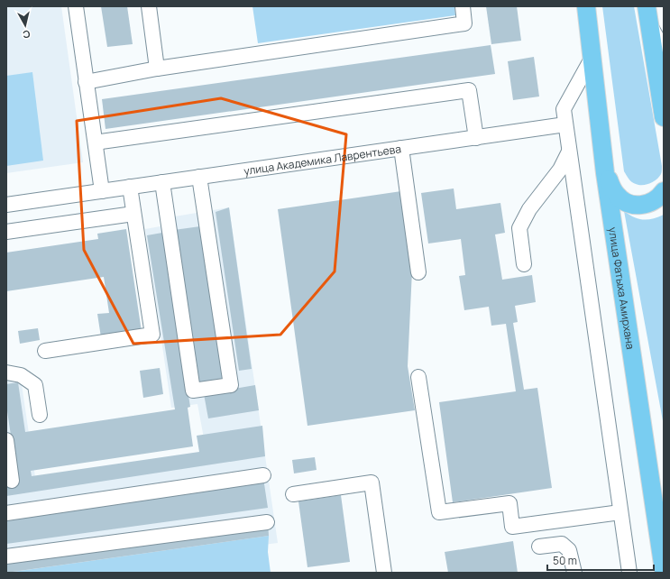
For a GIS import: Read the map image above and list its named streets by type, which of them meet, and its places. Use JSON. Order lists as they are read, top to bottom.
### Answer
{
  "streets": {
    "main road": ["улица Фатыха Амирхана"],
    "street": ["улица Академика Лаврентьева"]
  },
  "scale_bar": "50 m",
  "north": "bottom"
}
